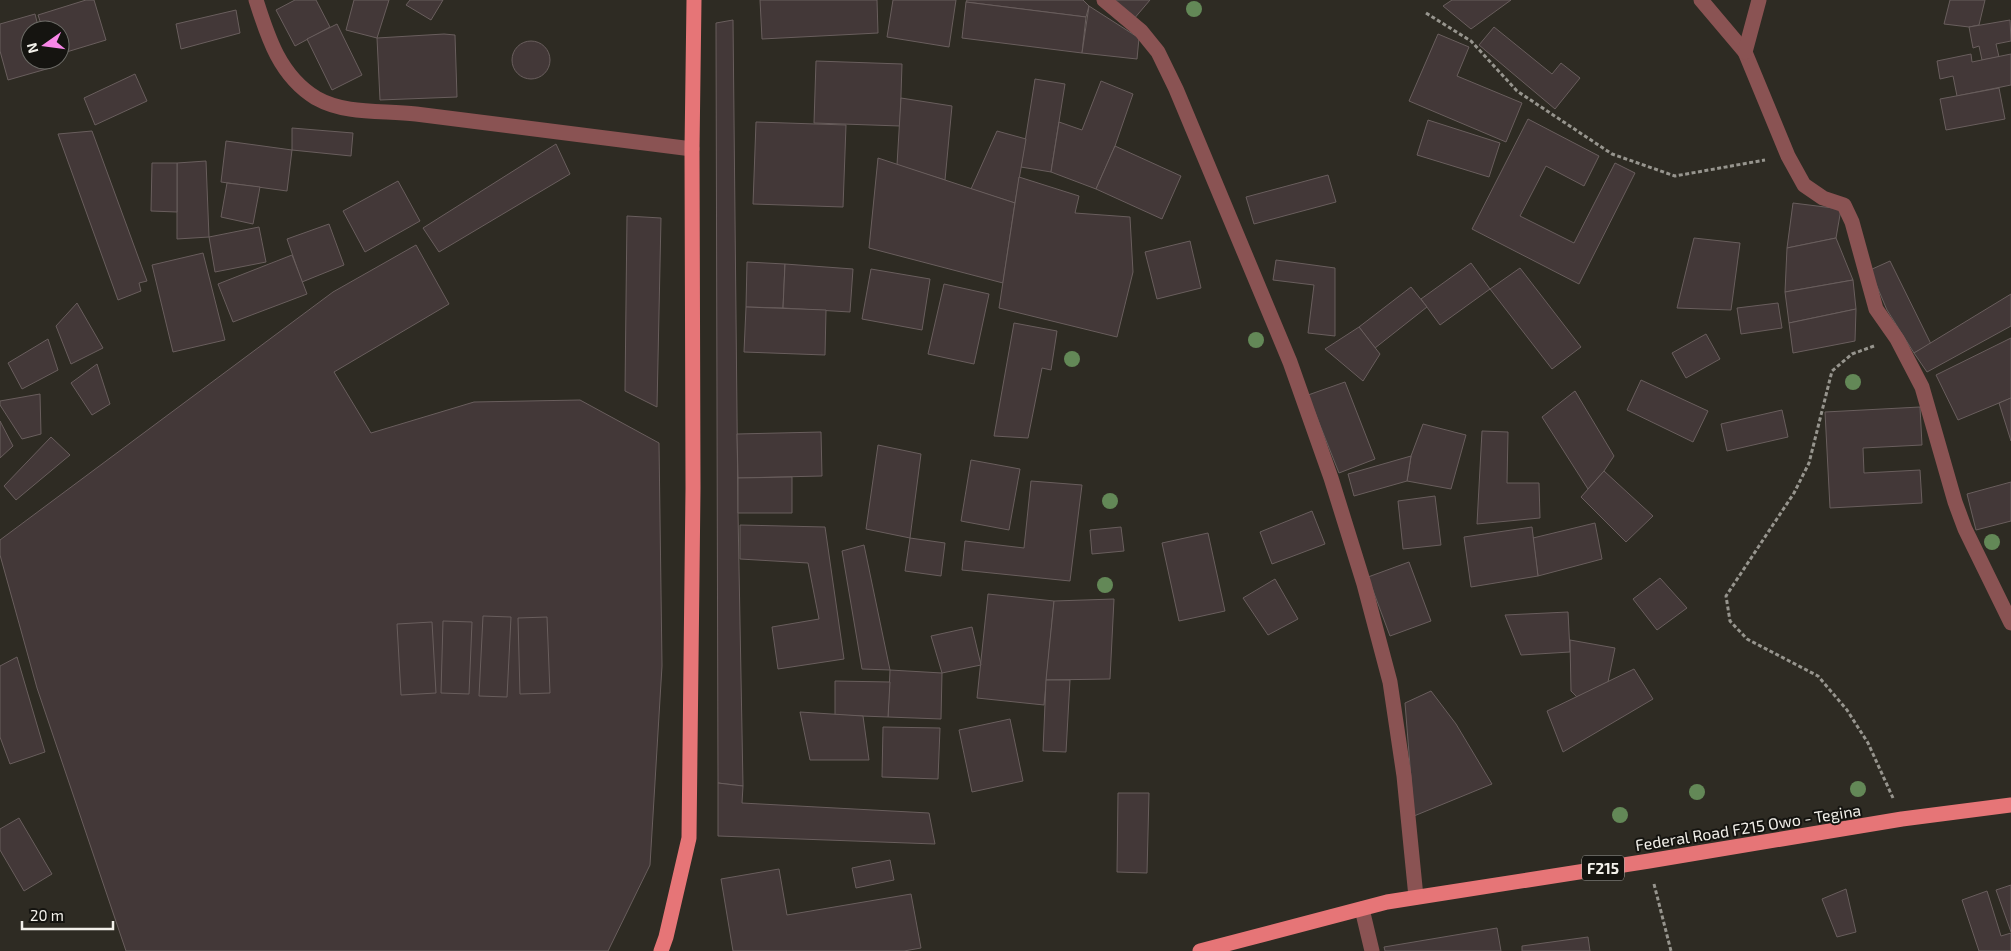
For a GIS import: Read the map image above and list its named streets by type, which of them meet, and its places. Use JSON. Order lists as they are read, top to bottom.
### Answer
{
  "streets": {
    "main road": ["Federal Road F215 Owo - Tegina", "F215"]
  },
  "scale_bar": "20 m",
  "north": "left"
}
